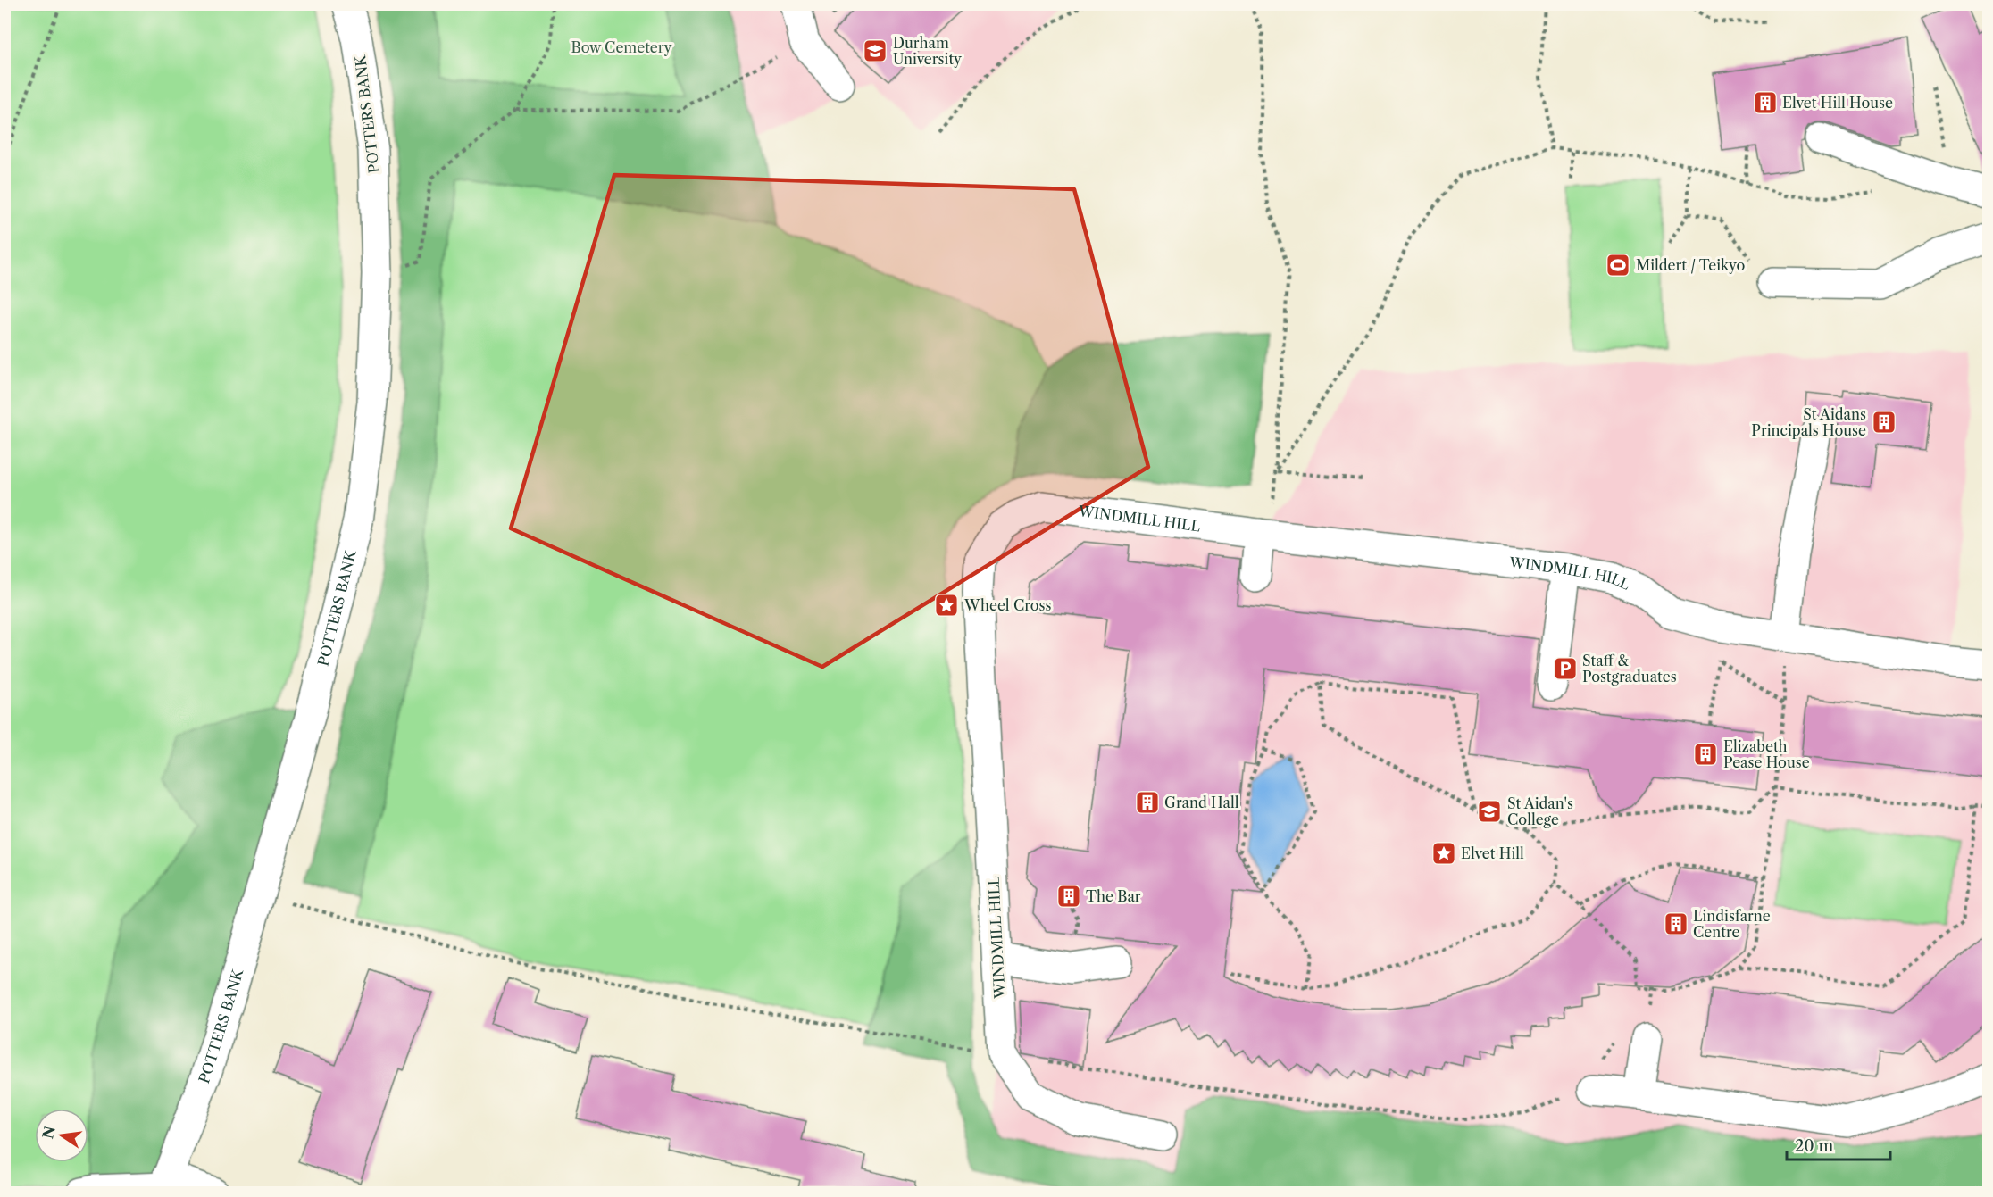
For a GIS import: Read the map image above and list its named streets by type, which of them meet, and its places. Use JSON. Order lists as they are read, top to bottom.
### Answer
{
  "streets": {
    "street": ["POTTERS BANK", "WINDMILL HILL"]
  },
  "parks": ["Bow Cemetery"],
  "places": {
    "school or university": ["Durham University", "St Aidan's College"],
    "building": [
      "Elvet Hill House",
      "St Aidans Principals House",
      "Elizabeth Pease House",
      "Grand Hall",
      "The Bar",
      "Lindisfarne Centre"
    ],
    "sports": ["Mildert / Teikyo"],
    "place": ["Wheel Cross", "Elvet Hill"],
    "parking": ["Staff & Postgraduates"]
  },
  "scale_bar": "20 m",
  "north": "left"
}
